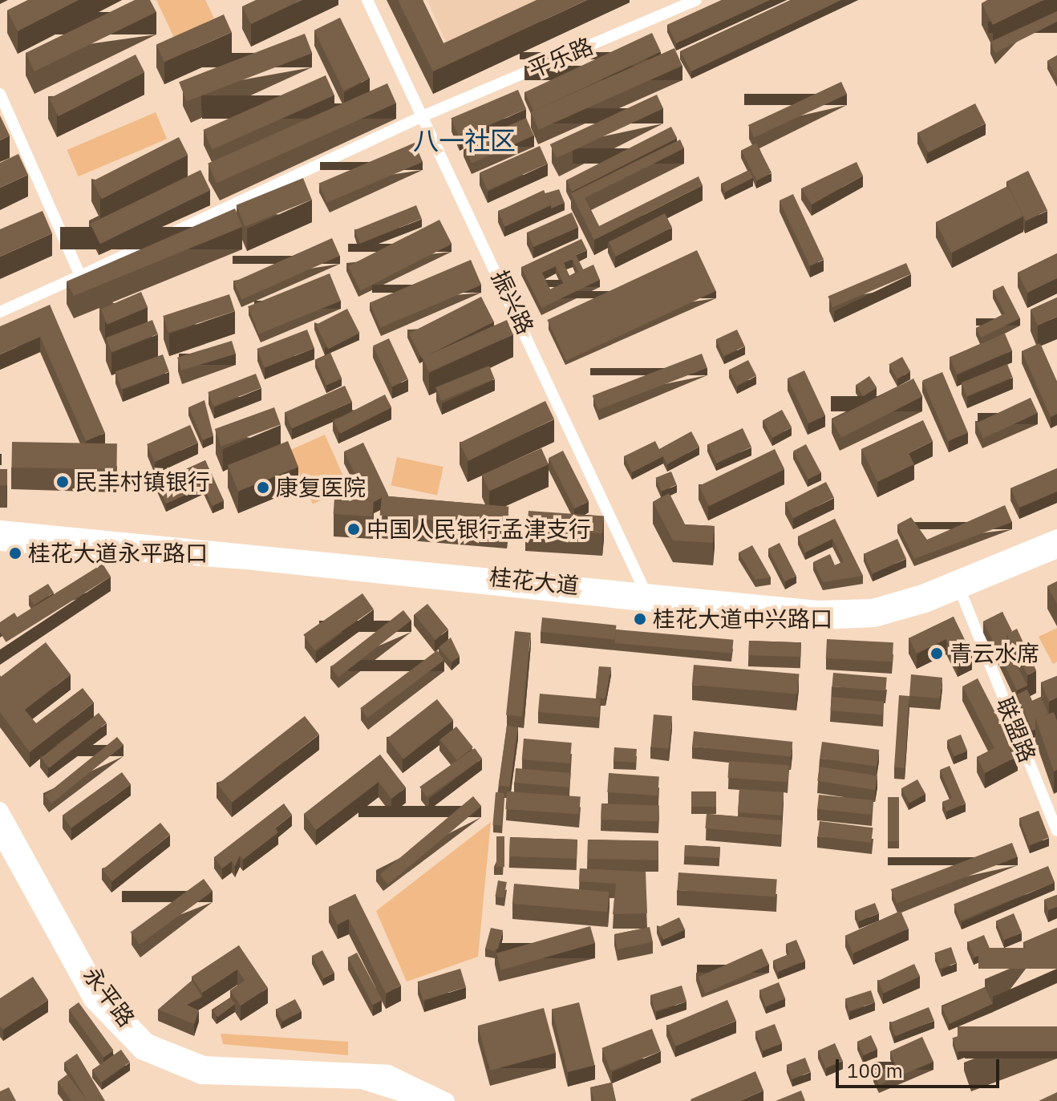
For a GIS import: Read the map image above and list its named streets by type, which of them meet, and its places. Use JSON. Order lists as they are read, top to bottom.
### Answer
{
  "streets": {
    "main road": ["桂花大道", "永平路"],
    "street": ["平乐路", "振兴路", "联盟路"]
  },
  "crossings": [
    ["平乐路", "振兴路"],
    ["振兴路", "桂花大道"],
    ["桂花大道", "联盟路"]
  ],
  "districts": ["八一社区"],
  "places": [
    "民丰村镇银行",
    "康复医院",
    "中国人民银行孟津支行",
    "桂花大道永平路口",
    "桂花大道中兴路口",
    "青云水席"
  ],
  "scale_bar": "100 m"
}
